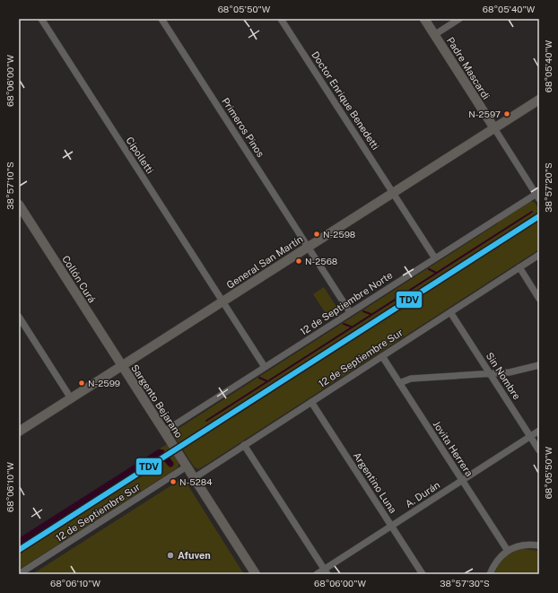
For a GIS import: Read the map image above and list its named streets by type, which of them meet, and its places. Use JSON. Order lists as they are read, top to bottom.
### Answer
{
  "streets": {
    "main road": [
      "Padre Mascardi",
      "General San Martín",
      "Collón Curá",
      "Sargento Bejarano"
    ],
    "street": [
      "Doctor Enrique Benedetti",
      "Primeros Pinos",
      "Cipolletti",
      "12 de Septiembre Norte",
      "12 de Septiembre Sur",
      "Sin Nombre",
      "Jovita Herrera",
      "Argentino Luna",
      "A. Durán"
    ]
  },
  "crossings": [
    ["Padre Mascardi", "General San Martín"],
    ["Doctor Enrique Benedetti", "General San Martín"],
    ["Primeros Pinos", "General San Martín"],
    ["Cipolletti", "General San Martín"],
    ["General San Martín", "Collón Curá"],
    ["General San Martín", "Sargento Bejarano"],
    ["Collón Curá", "Sargento Bejarano"],
    ["12 de Septiembre Norte", "Sargento Bejarano"],
    ["12 de Septiembre Sur", "Sin Nombre"],
    ["12 de Septiembre Sur", "Sargento Bejarano"],
    ["12 de Septiembre Sur", "Jovita Herrera"],
    ["12 de Septiembre Sur", "Argentino Luna"],
    ["Sin Nombre", "A. Durán"],
    ["Jovita Herrera", "A. Durán"],
    ["Argentino Luna", "A. Durán"]
  ],
  "places": [
    "N-2597",
    "N-2598",
    "N-2568",
    "N-2599",
    "N-5284",
    "Afuven"
  ],
  "lines": ["transit line TDV"],
  "coordinates": [
    "68°05'50\"W",
    "68°05'40\"W",
    "68°06'00\"W",
    "38°57'10\"S",
    "38°57'20\"S",
    "68°06'10\"W",
    "38°57'30\"S"
  ]
}
